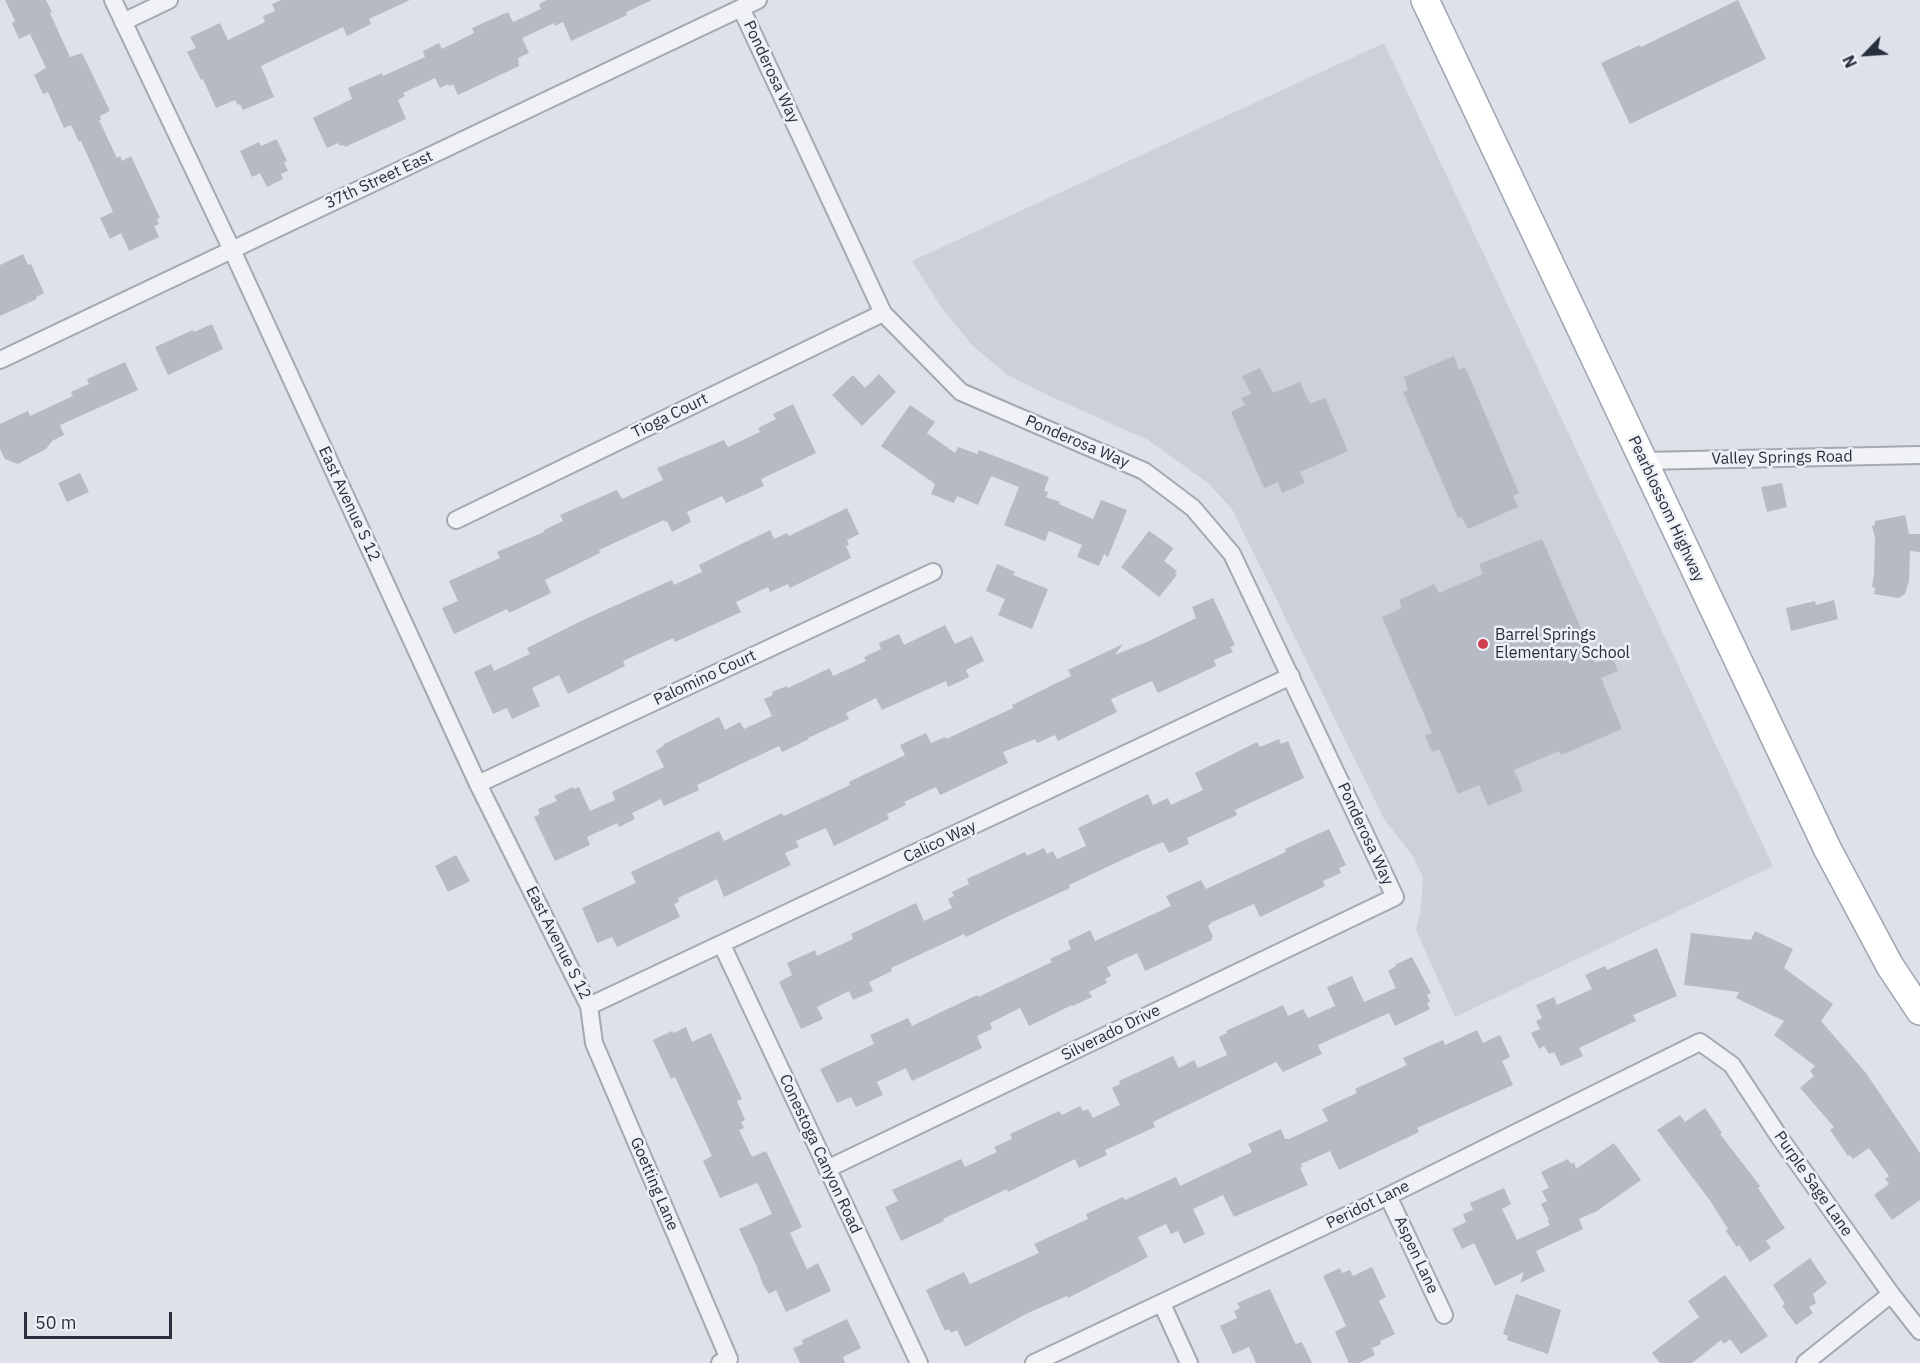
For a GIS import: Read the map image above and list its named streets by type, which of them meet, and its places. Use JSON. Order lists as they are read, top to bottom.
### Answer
{
  "streets": {
    "main road": ["Pearblossom Highway"],
    "street": [
      "Ponderosa Way",
      "37th Street East",
      "Tioga Court",
      "Valley Springs Road",
      "East Avenue S 12",
      "Palomino Court",
      "Calico Way",
      "Silverado Drive",
      "Conestoga Canyon Road",
      "Goetting Lane",
      "Purple Sage Lane",
      "Peridot Lane",
      "Aspen Lane"
    ]
  },
  "crossings": [
    ["Ponderosa Way", "37th Street East"],
    ["Ponderosa Way", "Tioga Court"],
    ["Ponderosa Way", "Calico Way"],
    ["Ponderosa Way", "Silverado Drive"],
    ["37th Street East", "East Avenue S 12"],
    ["Valley Springs Road", "Pearblossom Highway"],
    ["East Avenue S 12", "Palomino Court"],
    ["East Avenue S 12", "Calico Way"],
    ["East Avenue S 12", "Goetting Lane"],
    ["Calico Way", "Conestoga Canyon Road"],
    ["Calico Way", "Goetting Lane"],
    ["Silverado Drive", "Conestoga Canyon Road"],
    ["Purple Sage Lane", "Peridot Lane"],
    ["Peridot Lane", "Aspen Lane"]
  ],
  "places": ["Barrel Springs Elementary School"],
  "scale_bar": "50 m",
  "north": "bottom left"
}
